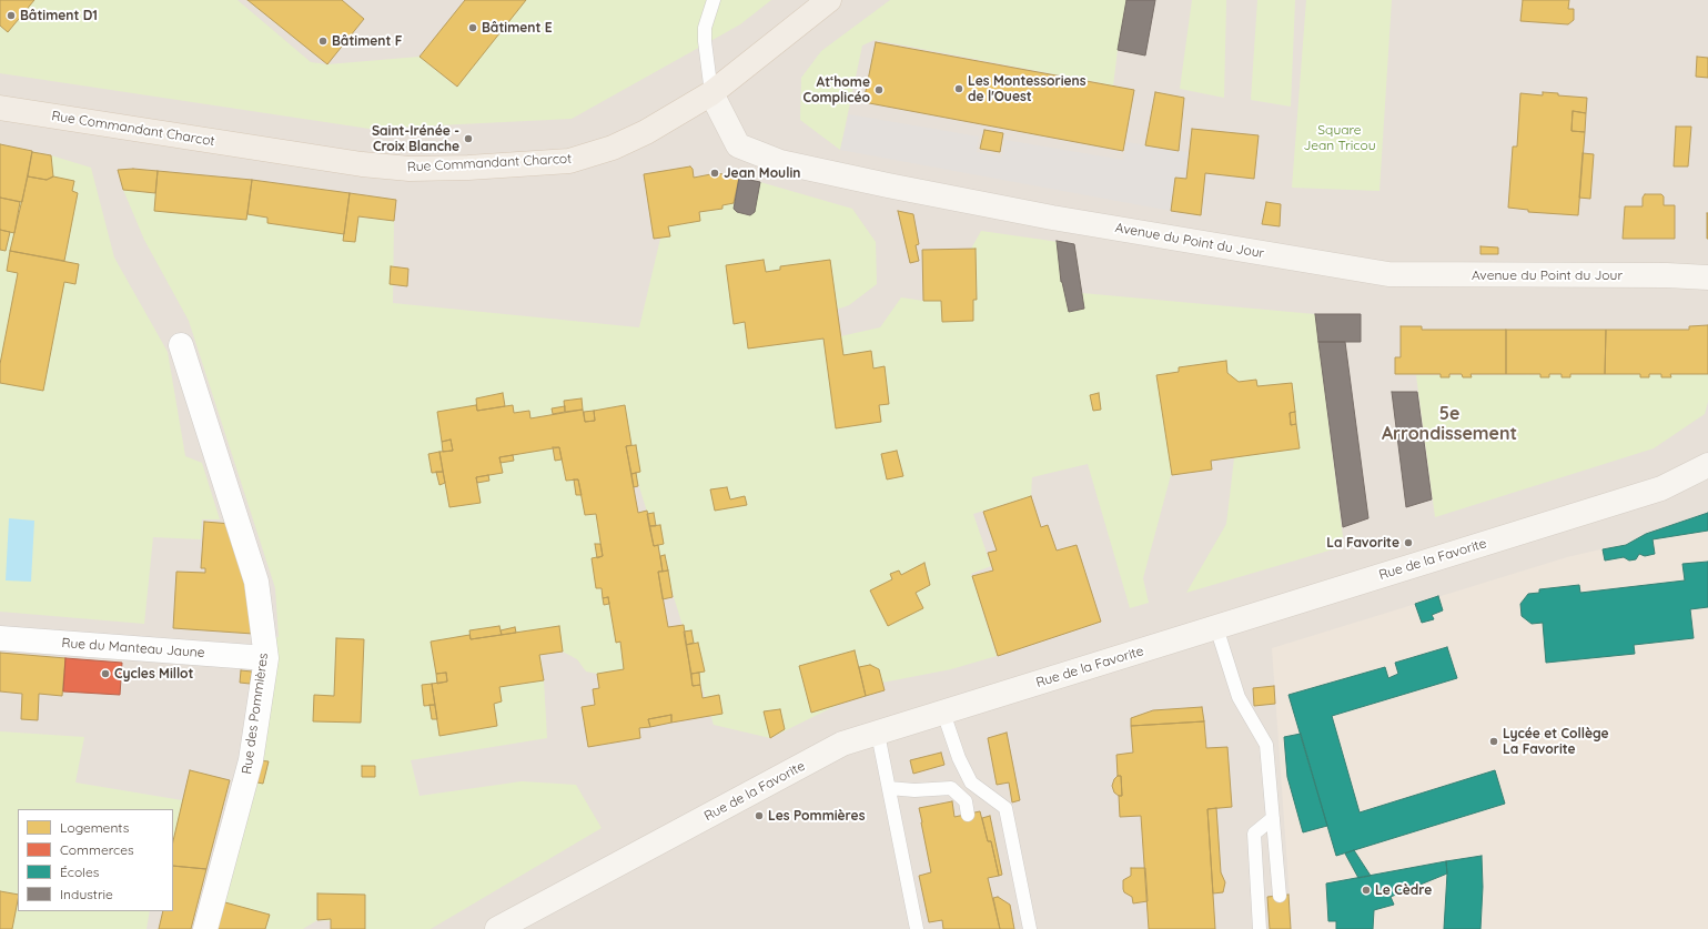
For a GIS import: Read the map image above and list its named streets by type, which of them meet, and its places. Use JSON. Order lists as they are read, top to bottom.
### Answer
{
  "streets": {
    "main road": ["Rue Commandant Charcot"],
    "street": [
      "Avenue du Point du Jour",
      "Rue de la Favorite",
      "Rue du Manteau Jaune",
      "Rue des Pommières"
    ]
  },
  "crossings": [
    ["Rue Commandant Charcot", "Avenue du Point du Jour"],
    ["Rue du Manteau Jaune", "Rue des Pommières"]
  ],
  "districts": ["5e Arrondissement"],
  "parks": ["Square Jean Tricou"],
  "places": [
    "Bâtiment D1",
    "Bâtiment E",
    "Bâtiment F",
    "Les Montessoriens de l'Ouest",
    "At‘home Complicéo",
    "Saint-Irénée - Croix Blanche",
    "Jean Moulin",
    "La Favorite",
    "Cycles Millot",
    "Lycée et Collège La Favorite",
    "Les Pommières",
    "Le Cèdre"
  ],
  "legend": [
    "Logements",
    "Commerces",
    "Écoles",
    "Industrie"
  ]
}
